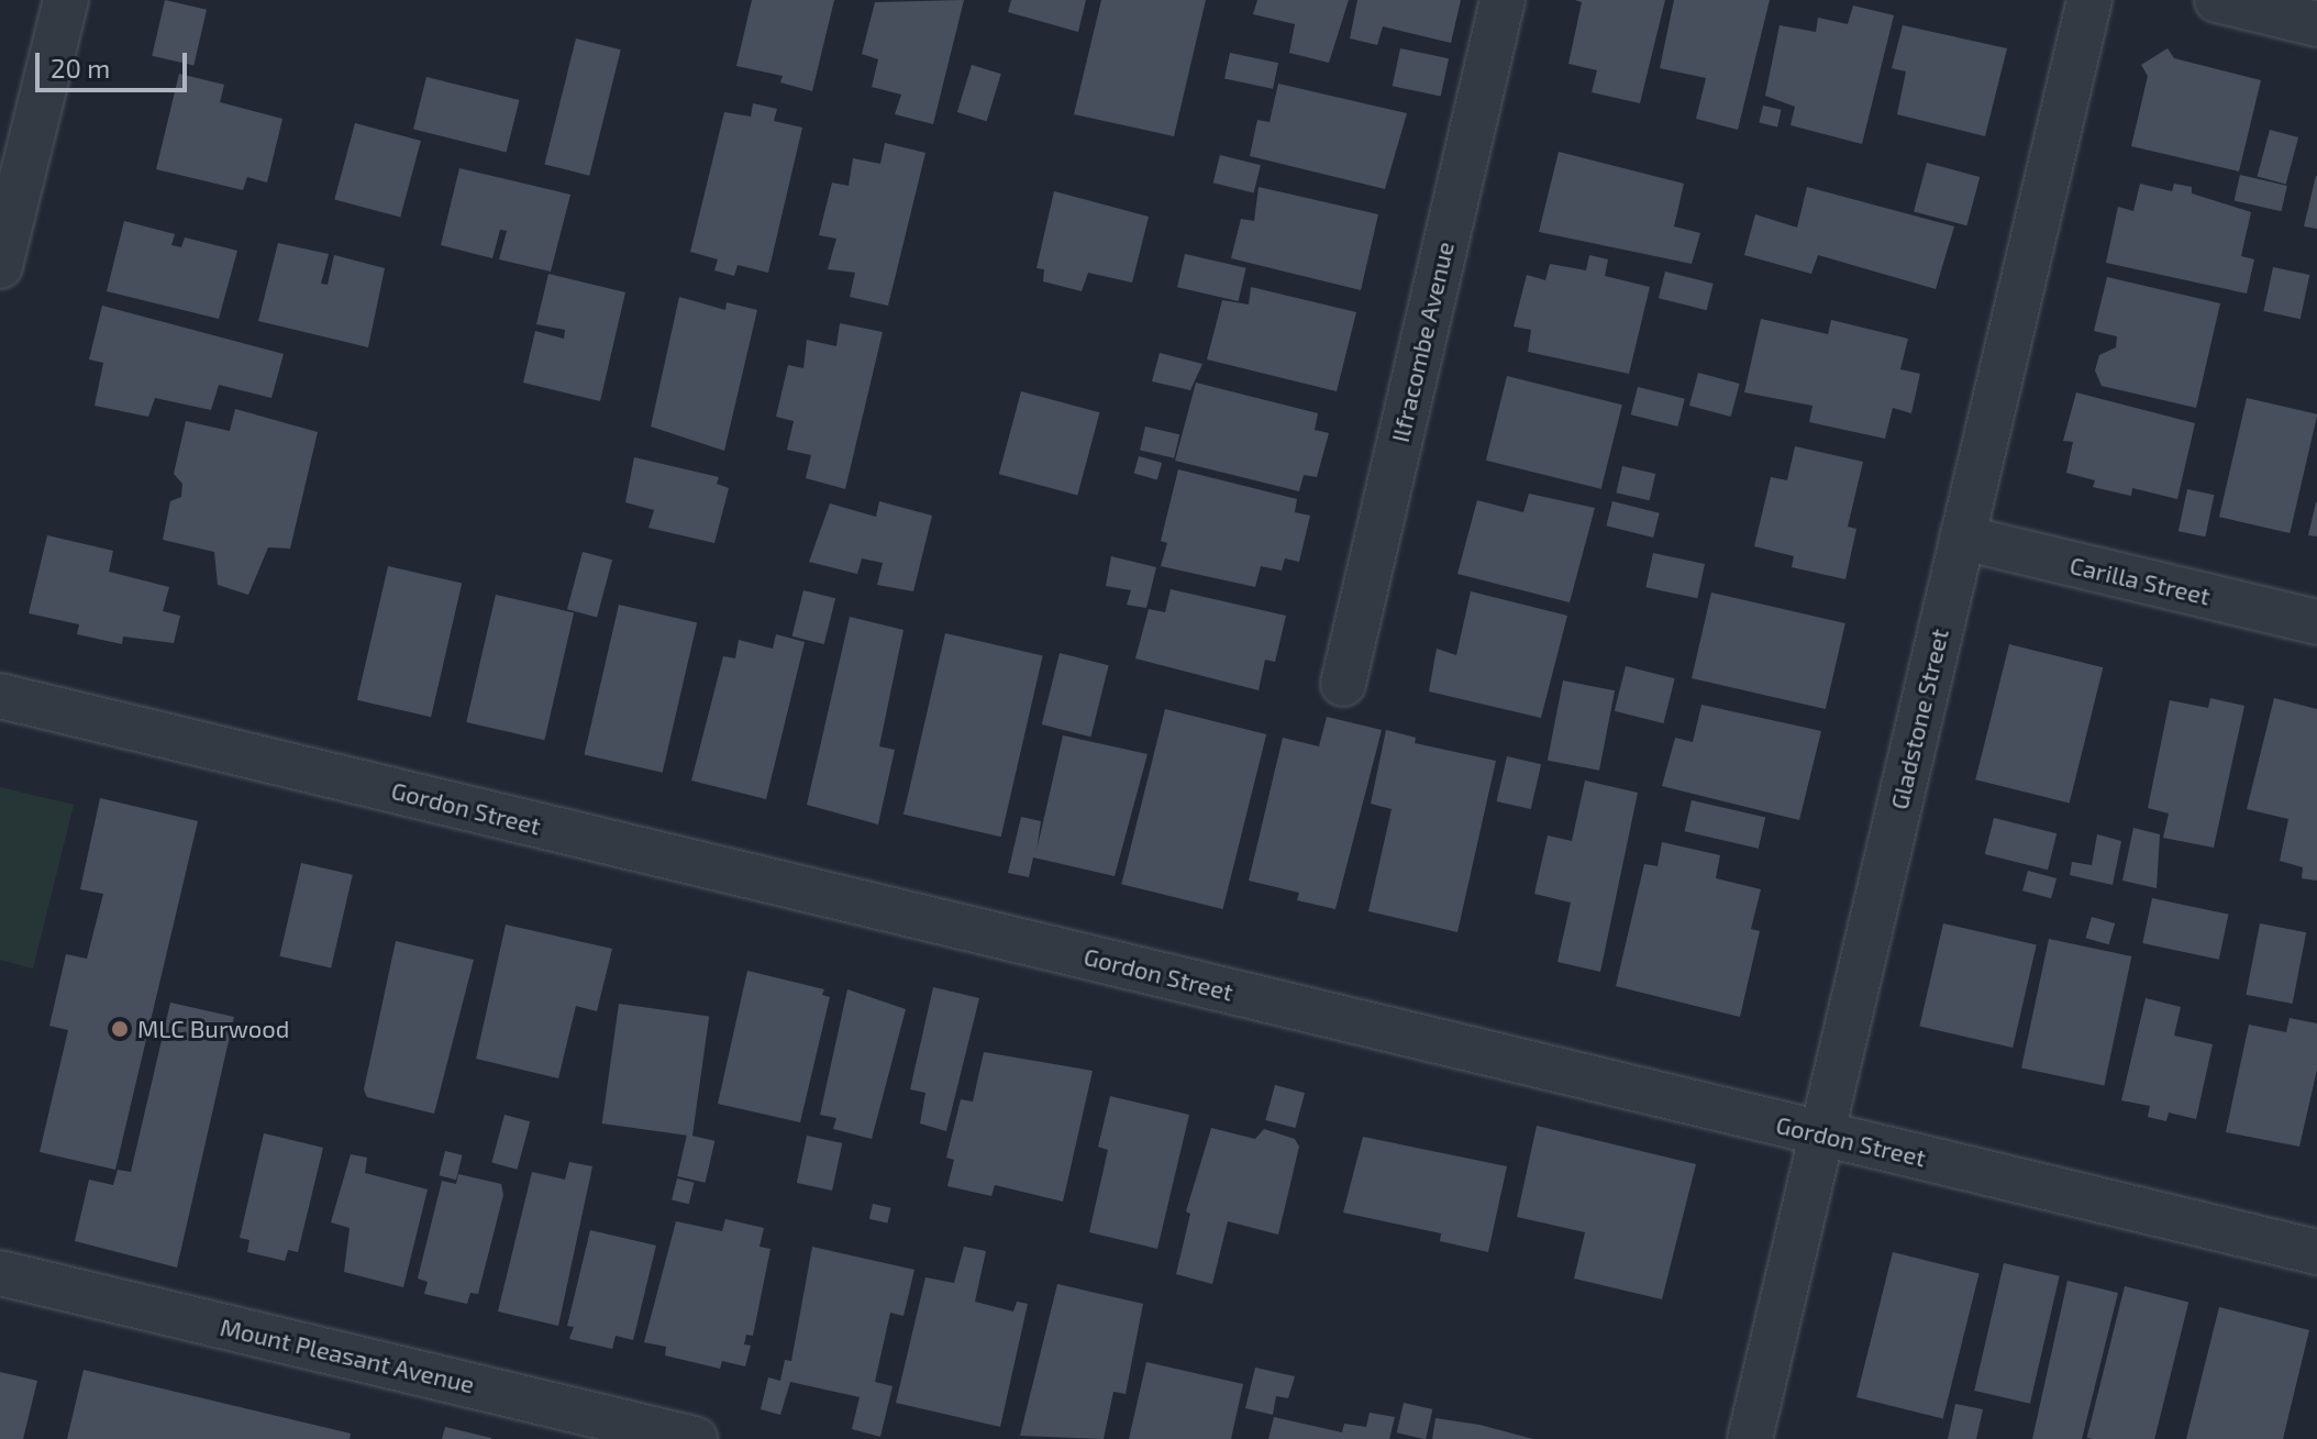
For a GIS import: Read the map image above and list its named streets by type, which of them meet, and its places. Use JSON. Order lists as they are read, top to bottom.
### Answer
{
  "streets": {
    "street": [
      "Ilfracombe Avenue",
      "Carilla Street",
      "Gladstone Street",
      "Gordon Street",
      "Mount Pleasant Avenue"
    ]
  },
  "crossings": [
    ["Carilla Street", "Gladstone Street"],
    ["Gladstone Street", "Gordon Street"]
  ],
  "places": ["MLC Burwood"],
  "scale_bar": "20 m"
}
